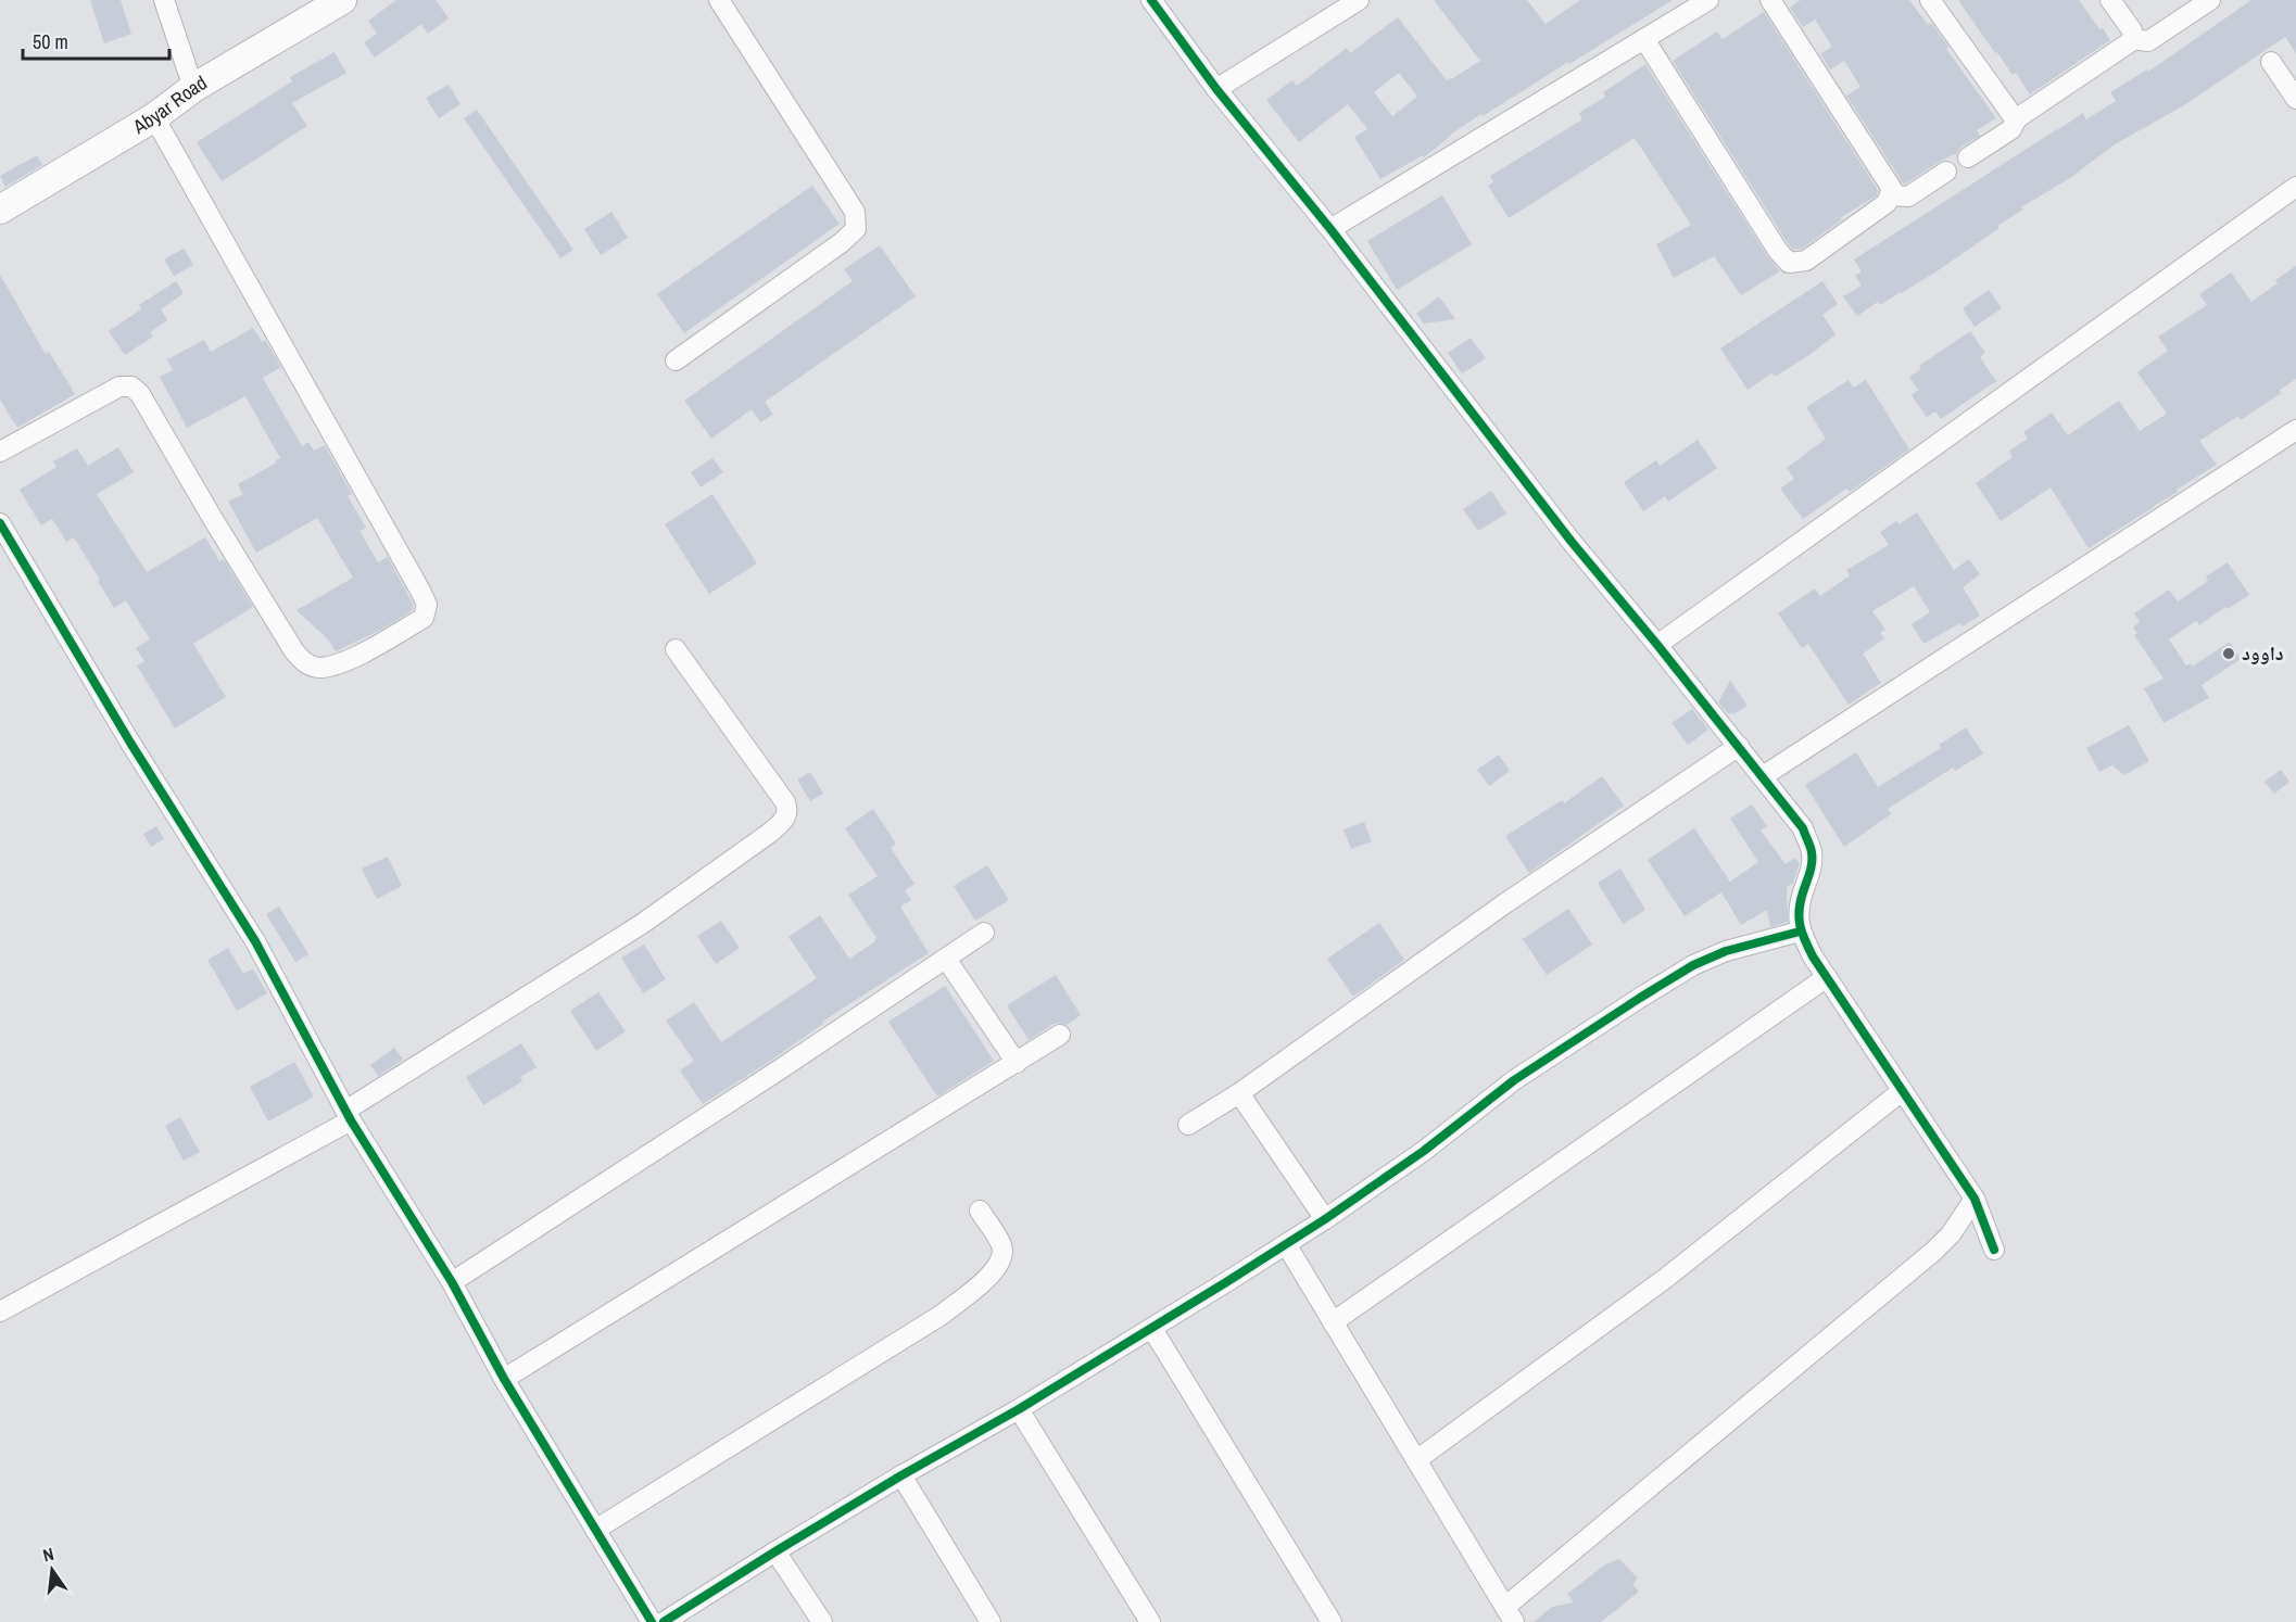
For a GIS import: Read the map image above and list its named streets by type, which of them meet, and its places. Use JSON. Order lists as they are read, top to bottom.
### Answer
{
  "streets": {
    "main road": ["Abyar Road"]
  },
  "places": ["داوود"],
  "scale_bar": "50 m",
  "north": "top"
}
